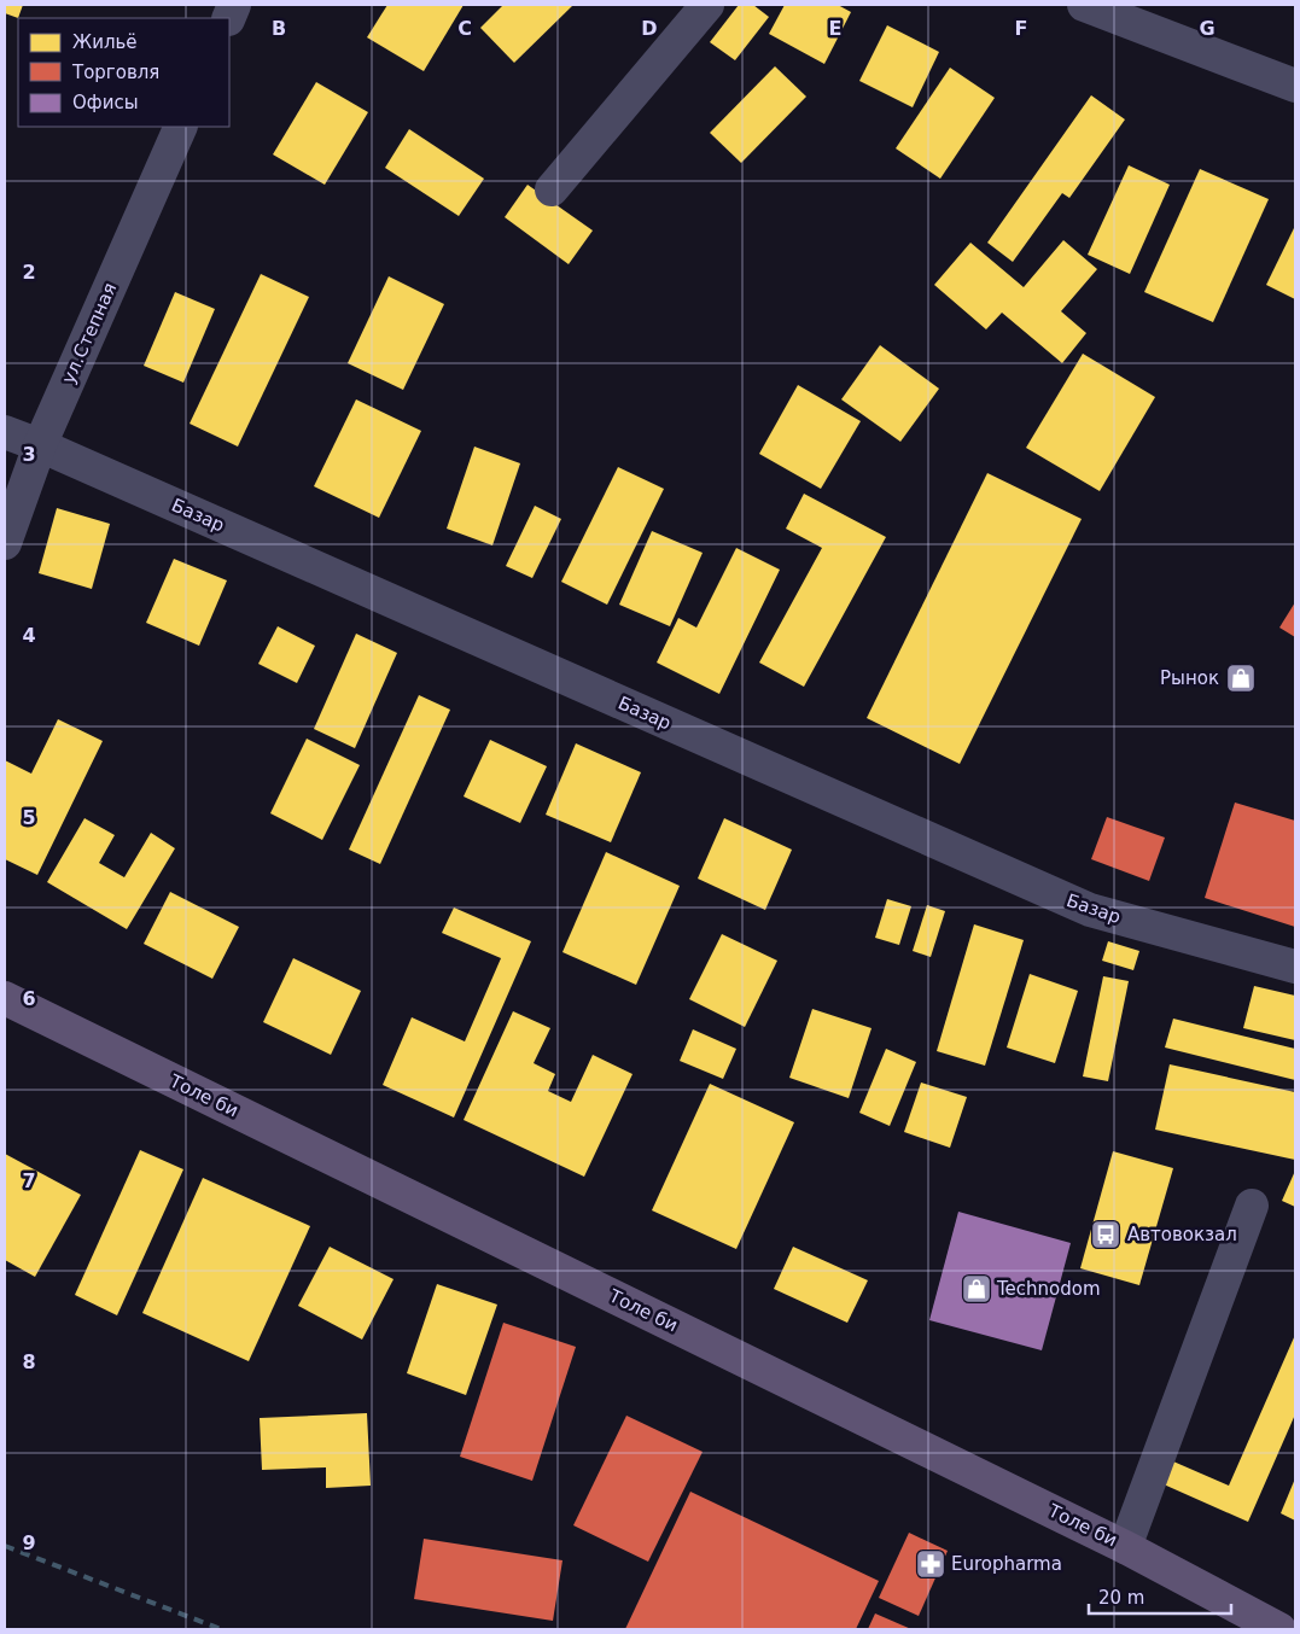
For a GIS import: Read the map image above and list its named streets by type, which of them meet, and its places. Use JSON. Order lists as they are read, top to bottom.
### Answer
{
  "streets": {
    "main road": ["Толе би"],
    "street": ["ул.Степная", "Базар"]
  },
  "crossings": [
    ["ул.Степная", "Базар"]
  ],
  "places": {
    "shop": ["Рынок", "Technodom"],
    "bus stop": ["Автовокзал"],
    "pharmacy": ["Europharma"]
  },
  "legend": ["Жильё", "Торговля", "Офисы"],
  "scale_bar": "20 m",
  "grid": {
    "columns": [
      "B",
      "C",
      "D",
      "E",
      "F",
      "G"
    ],
    "rows": [
      "2",
      "3",
      "4",
      "5",
      "6",
      "7",
      "8",
      "9"
    ]
  }
}
